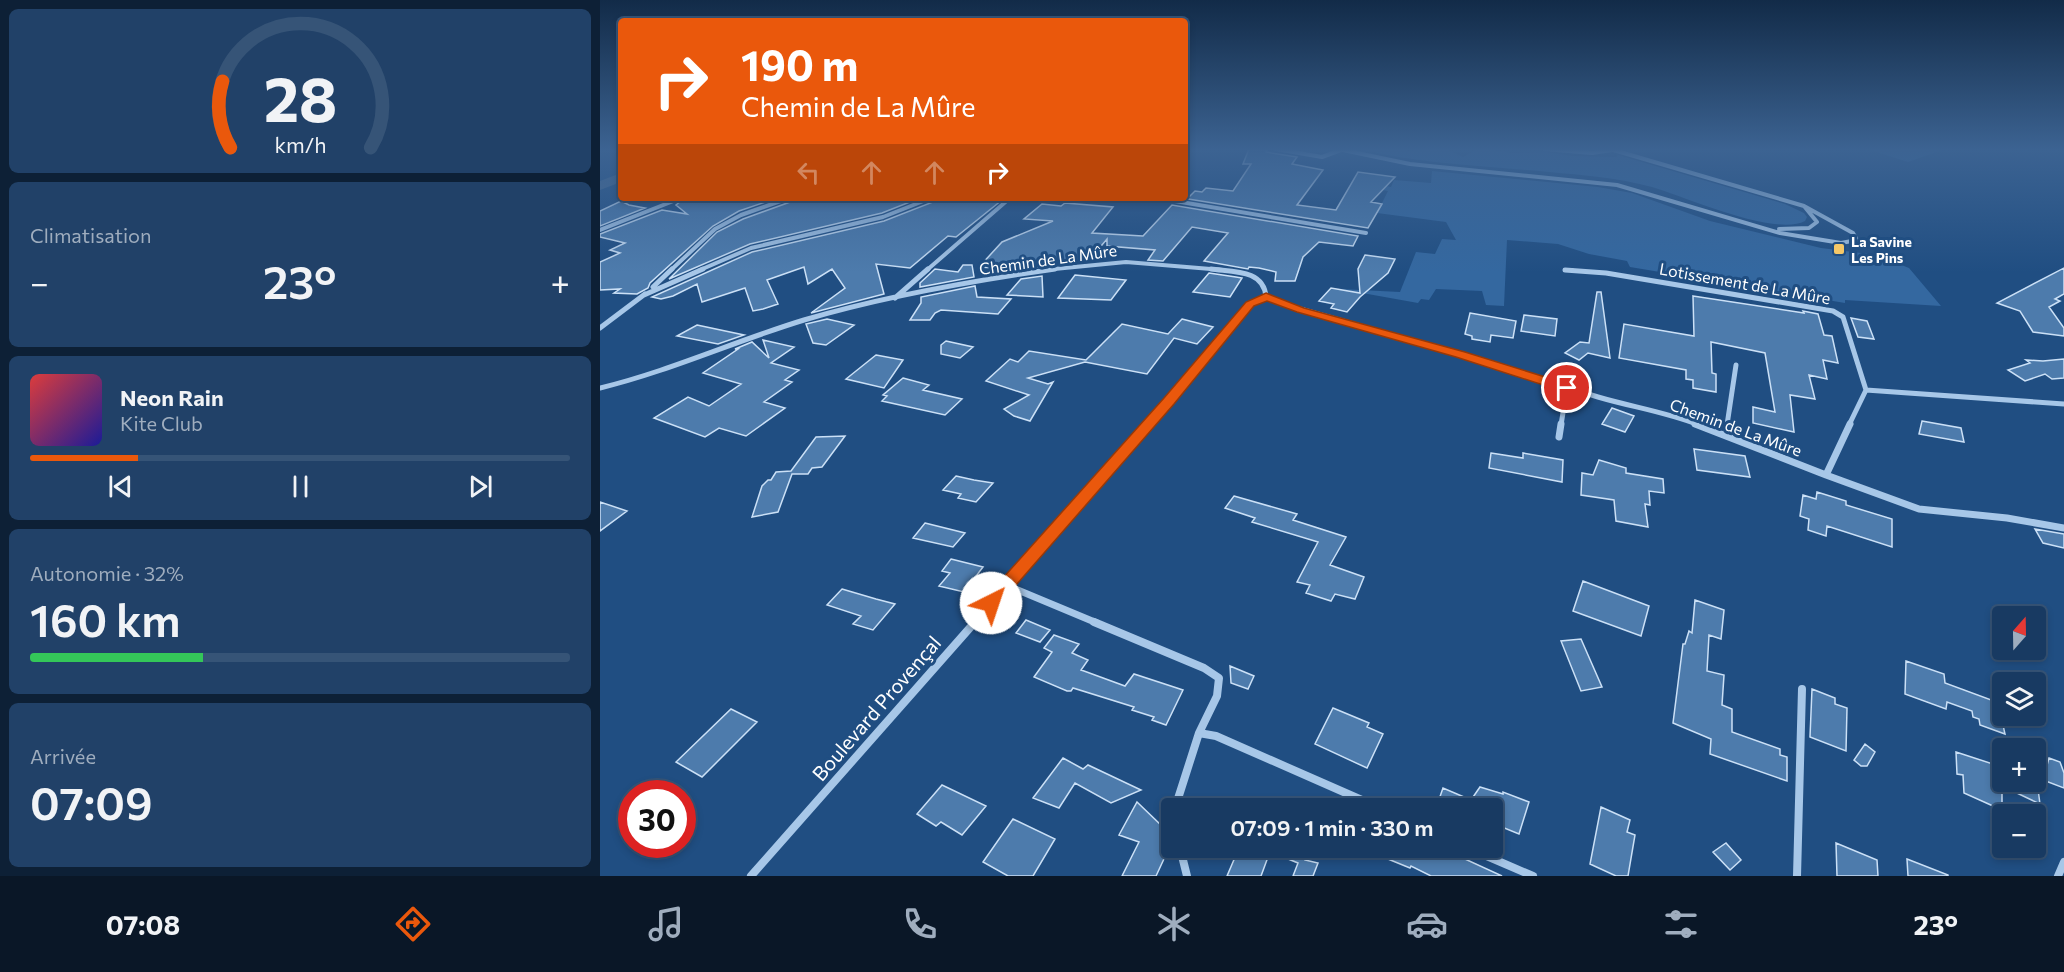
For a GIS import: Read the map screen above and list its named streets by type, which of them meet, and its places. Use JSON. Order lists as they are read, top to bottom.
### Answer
{
  "streets": {
    "street": ["Chemin de La Mûre", "Lotissement de La Mûre", "Boulevard Provençal"]
  },
  "crossings": [
    ["Chemin de La Mûre", "Boulevard Provençal"]
  ],
  "places": {
    "transit": ["La Savine Les Pins"]
  },
  "north": "top",
  "page": {
    "turn": ["190 m", "Chemin de La Mûre"],
    "tile": [
      "Climatisation",
      ["Autonomie · 32%", "160 km"],
      ["Arrivée", "07:09"]
    ],
    "heat": ["−", "23°", "+"],
    "song": ["Neon Rain", "Kite Club"],
    "map_buttons": ["+", "−"],
    "limit": "30",
    "trip": "07:09 · 1 min · 330 m",
    "tabs": ["07:08", "23°"],
    "gauge": ["28", "km/h"]
  }
}
